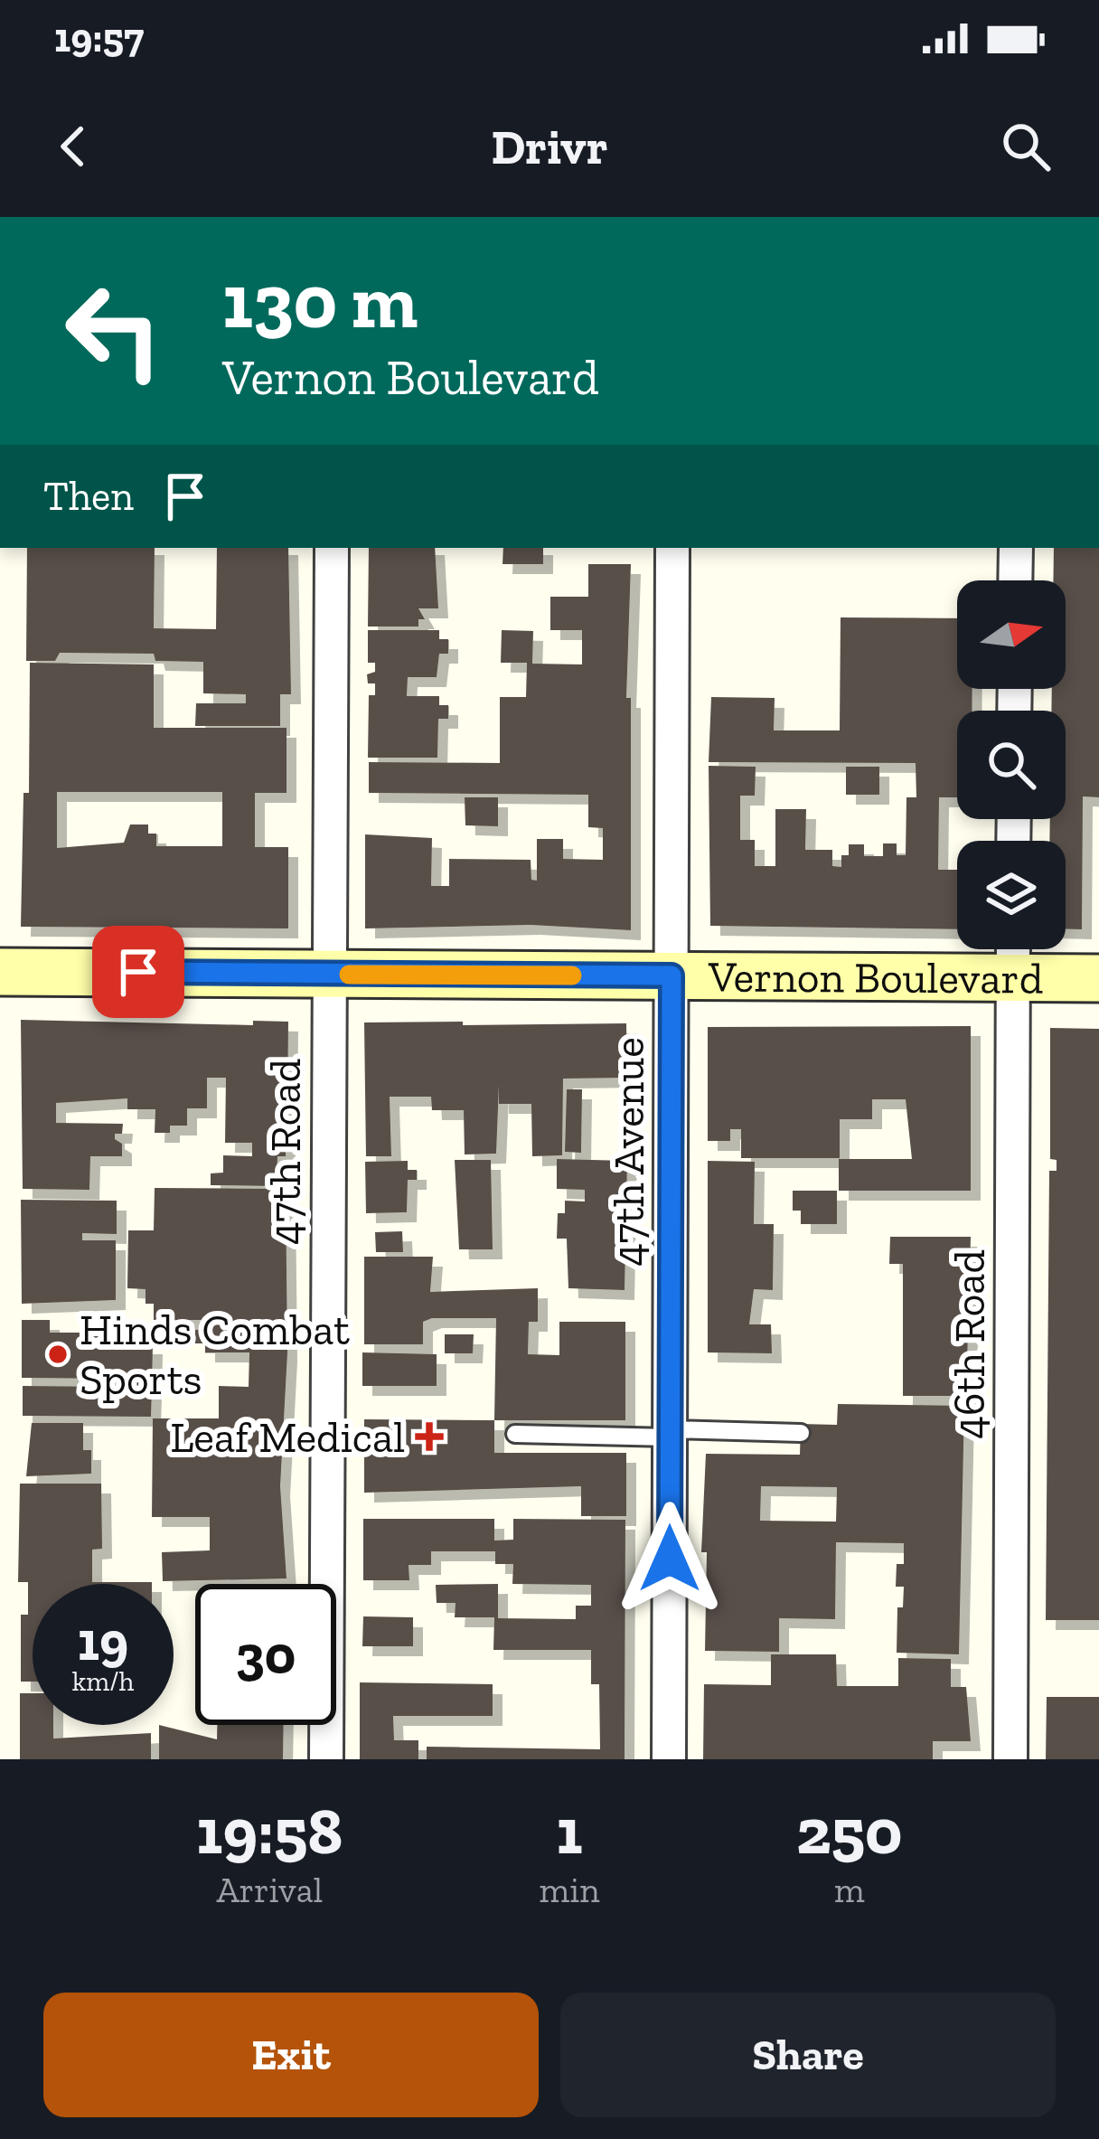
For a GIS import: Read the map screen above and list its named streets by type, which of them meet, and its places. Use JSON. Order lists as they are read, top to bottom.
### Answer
{
  "streets": {
    "main road": ["Vernon Boulevard"],
    "street": ["47th Road", "47th Avenue", "46th Road"]
  },
  "crossings": [
    ["Vernon Boulevard", "47th Road"],
    ["Vernon Boulevard", "47th Avenue"],
    ["Vernon Boulevard", "46th Road"]
  ],
  "places": {
    "other": ["Hinds Combat Sports"],
    "health": ["Leaf Medical"]
  },
  "north": "right",
  "page": {
    "status": "19:57",
    "header": "Drivr",
    "turn": ["130 m", "Vernon Boulevard"],
    "then": "Then",
    "speed": "19 km/h",
    "limit": "30",
    "eta": [
      "19:58",
      "Arrival",
      "1",
      "min",
      "250",
      "m"
    ],
    "buttons": ["Exit", "Share"]
  }
}
